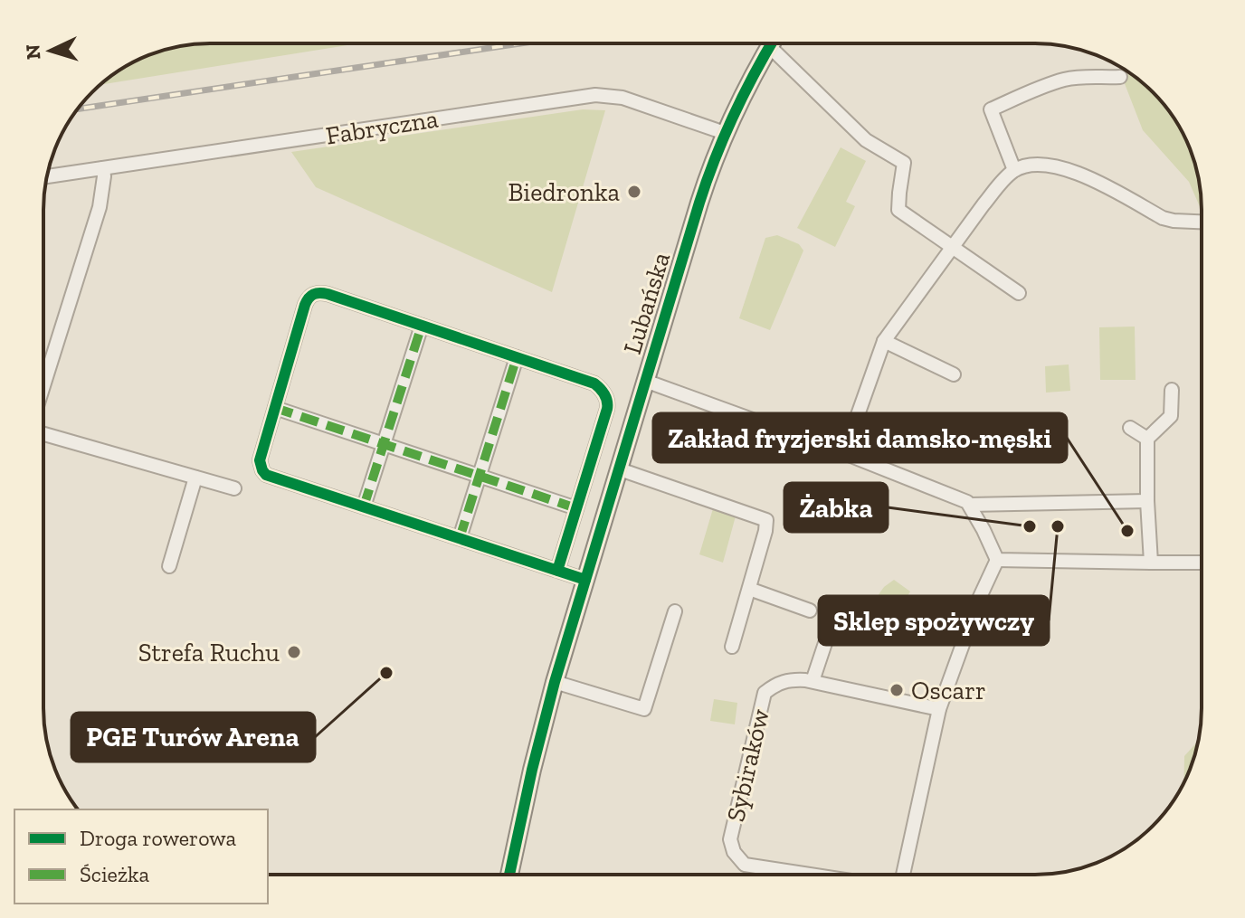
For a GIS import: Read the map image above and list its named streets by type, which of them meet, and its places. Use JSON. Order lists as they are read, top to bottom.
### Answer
{
  "streets": {
    "main road": ["Lubańska"],
    "street": ["Fabryczna", "Sybiraków"]
  },
  "crossings": [
    ["Fabryczna", "Lubańska"]
  ],
  "places": [
    "Biedronka",
    "Żabka",
    "Sklep spożywczy",
    "Zakład fryzjerski damsko-męski",
    "Strefa Ruchu",
    "PGE Turów Arena",
    "Oscarr"
  ],
  "legend": ["Droga rowerowa", "Ścieżka"],
  "north": "left"
}
